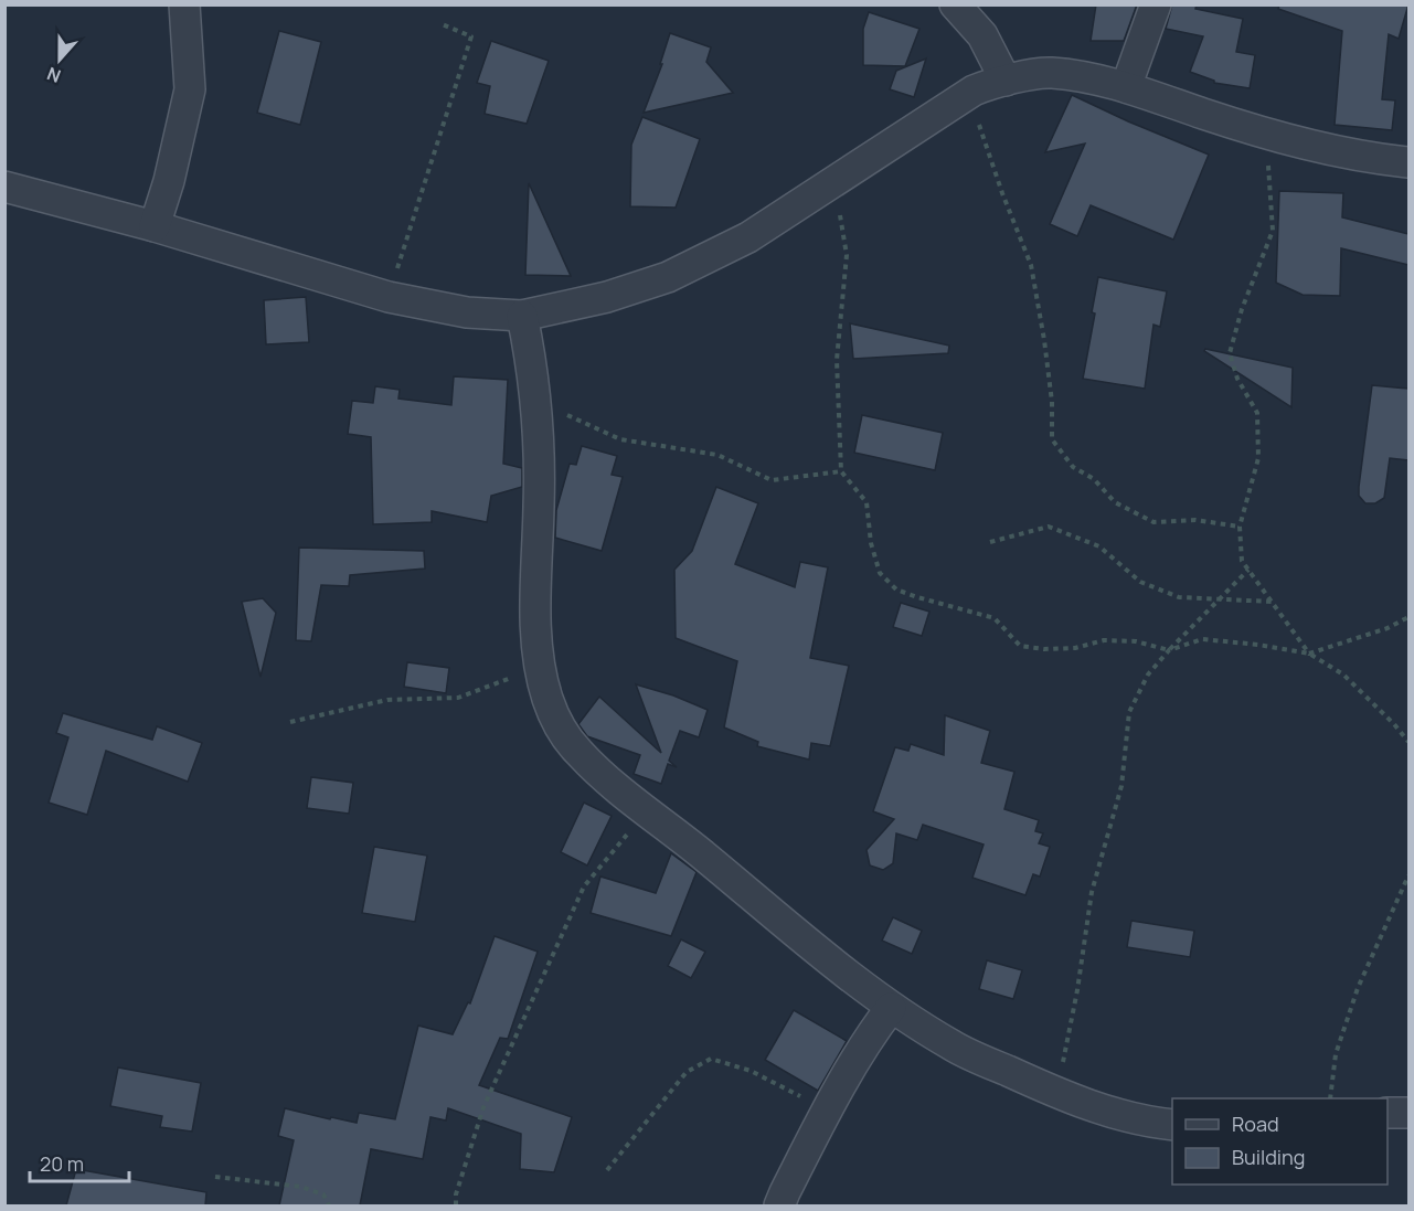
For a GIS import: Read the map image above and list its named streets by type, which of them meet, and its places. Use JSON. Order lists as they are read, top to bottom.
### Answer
{
  "legend": ["Road", "Building"],
  "scale_bar": "20 m",
  "north": "bottom"
}
